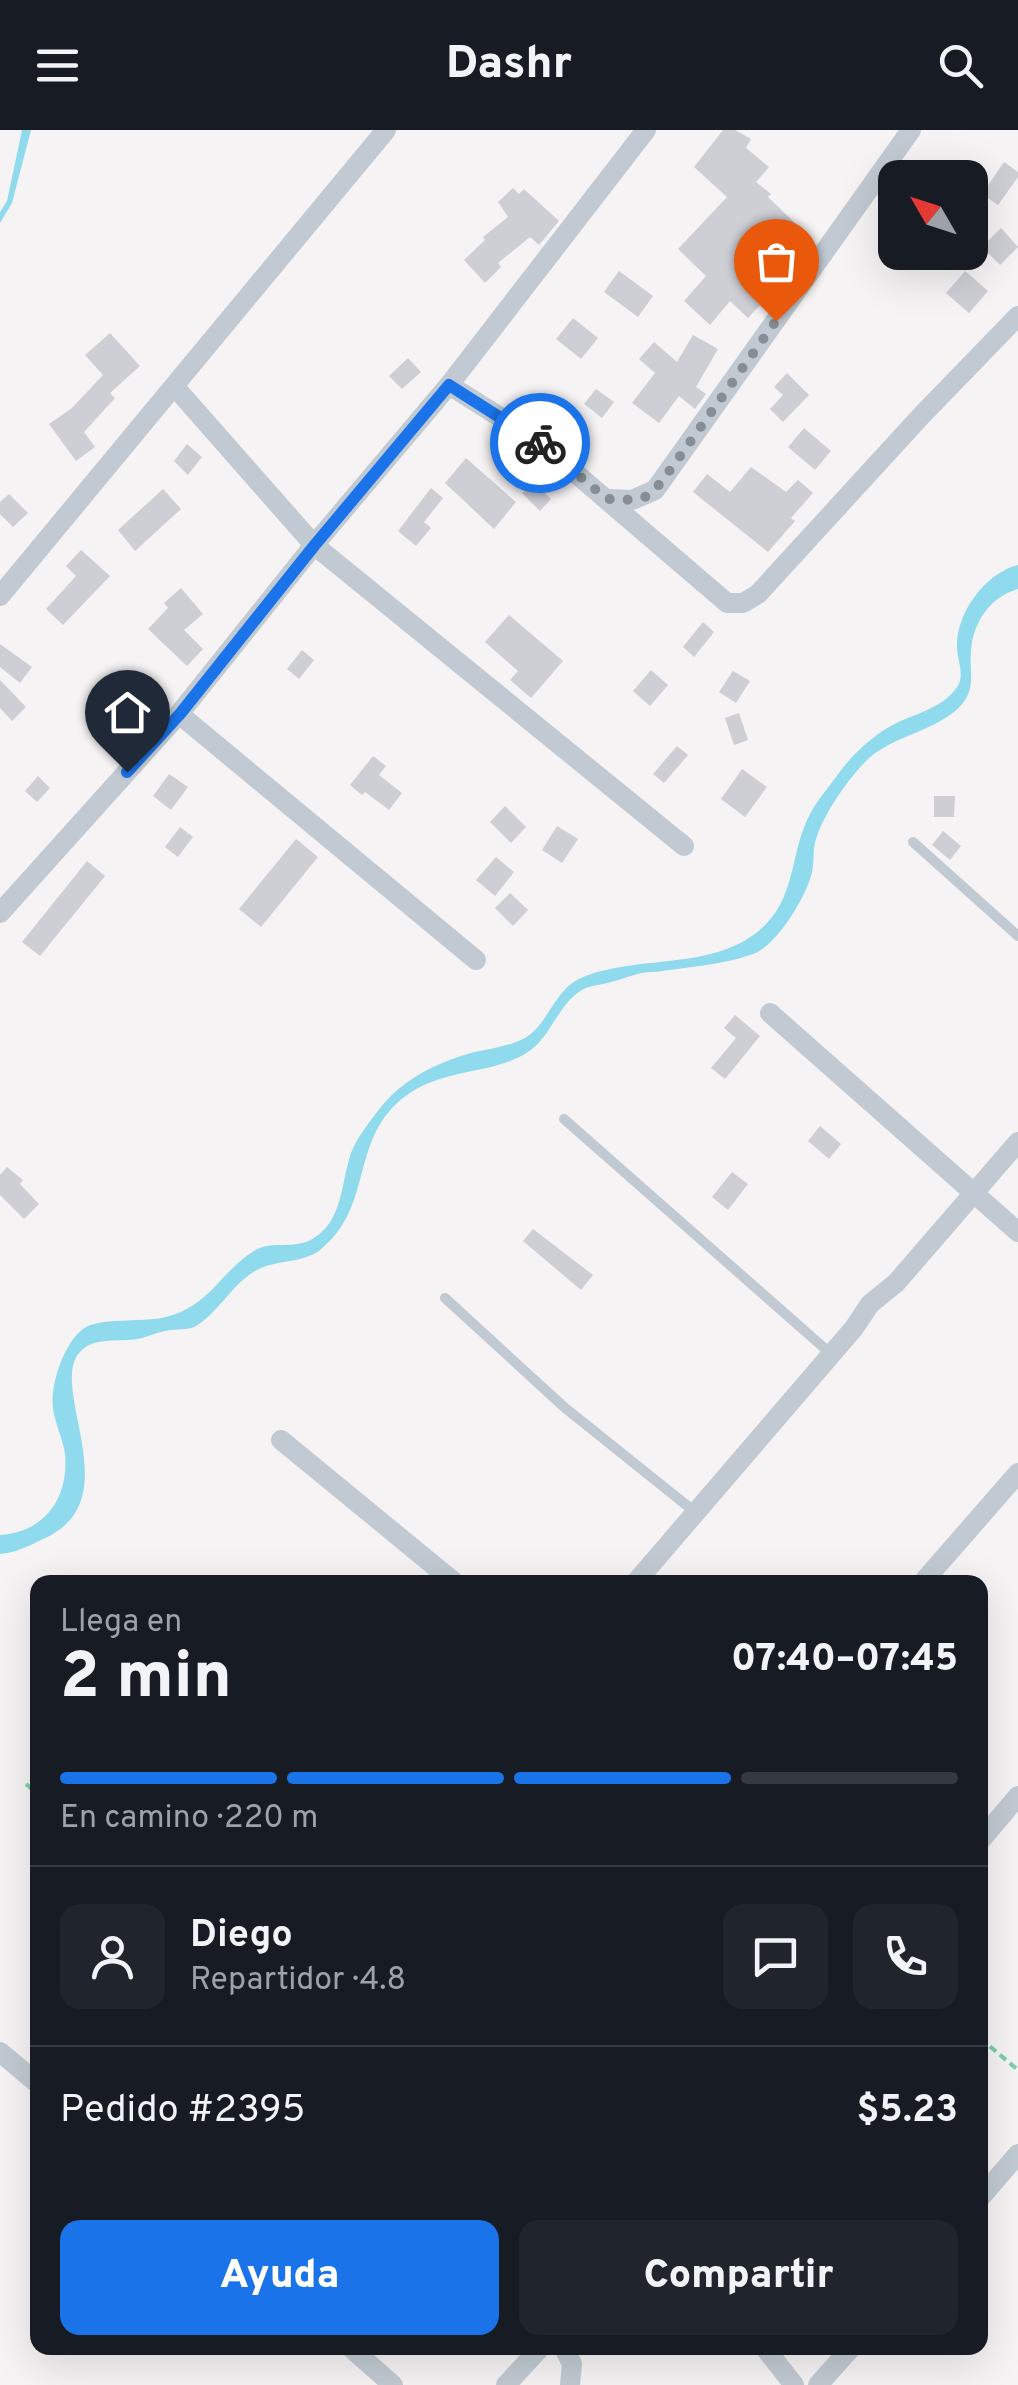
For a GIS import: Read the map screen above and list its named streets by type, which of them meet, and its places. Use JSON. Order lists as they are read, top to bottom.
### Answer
{
  "north": "top left",
  "page": {
    "header": "Dashr",
    "heading": ["2 min", "Llega en", "07:40–07:45"],
    "panel": [
      "Diego",
      "Repartidor · 4.8",
      "Pedido #2395",
      "$5.23"
    ],
    "bar": "En camino · 220 m",
    "buttons": ["Ayuda", "Compartir"]
  }
}
